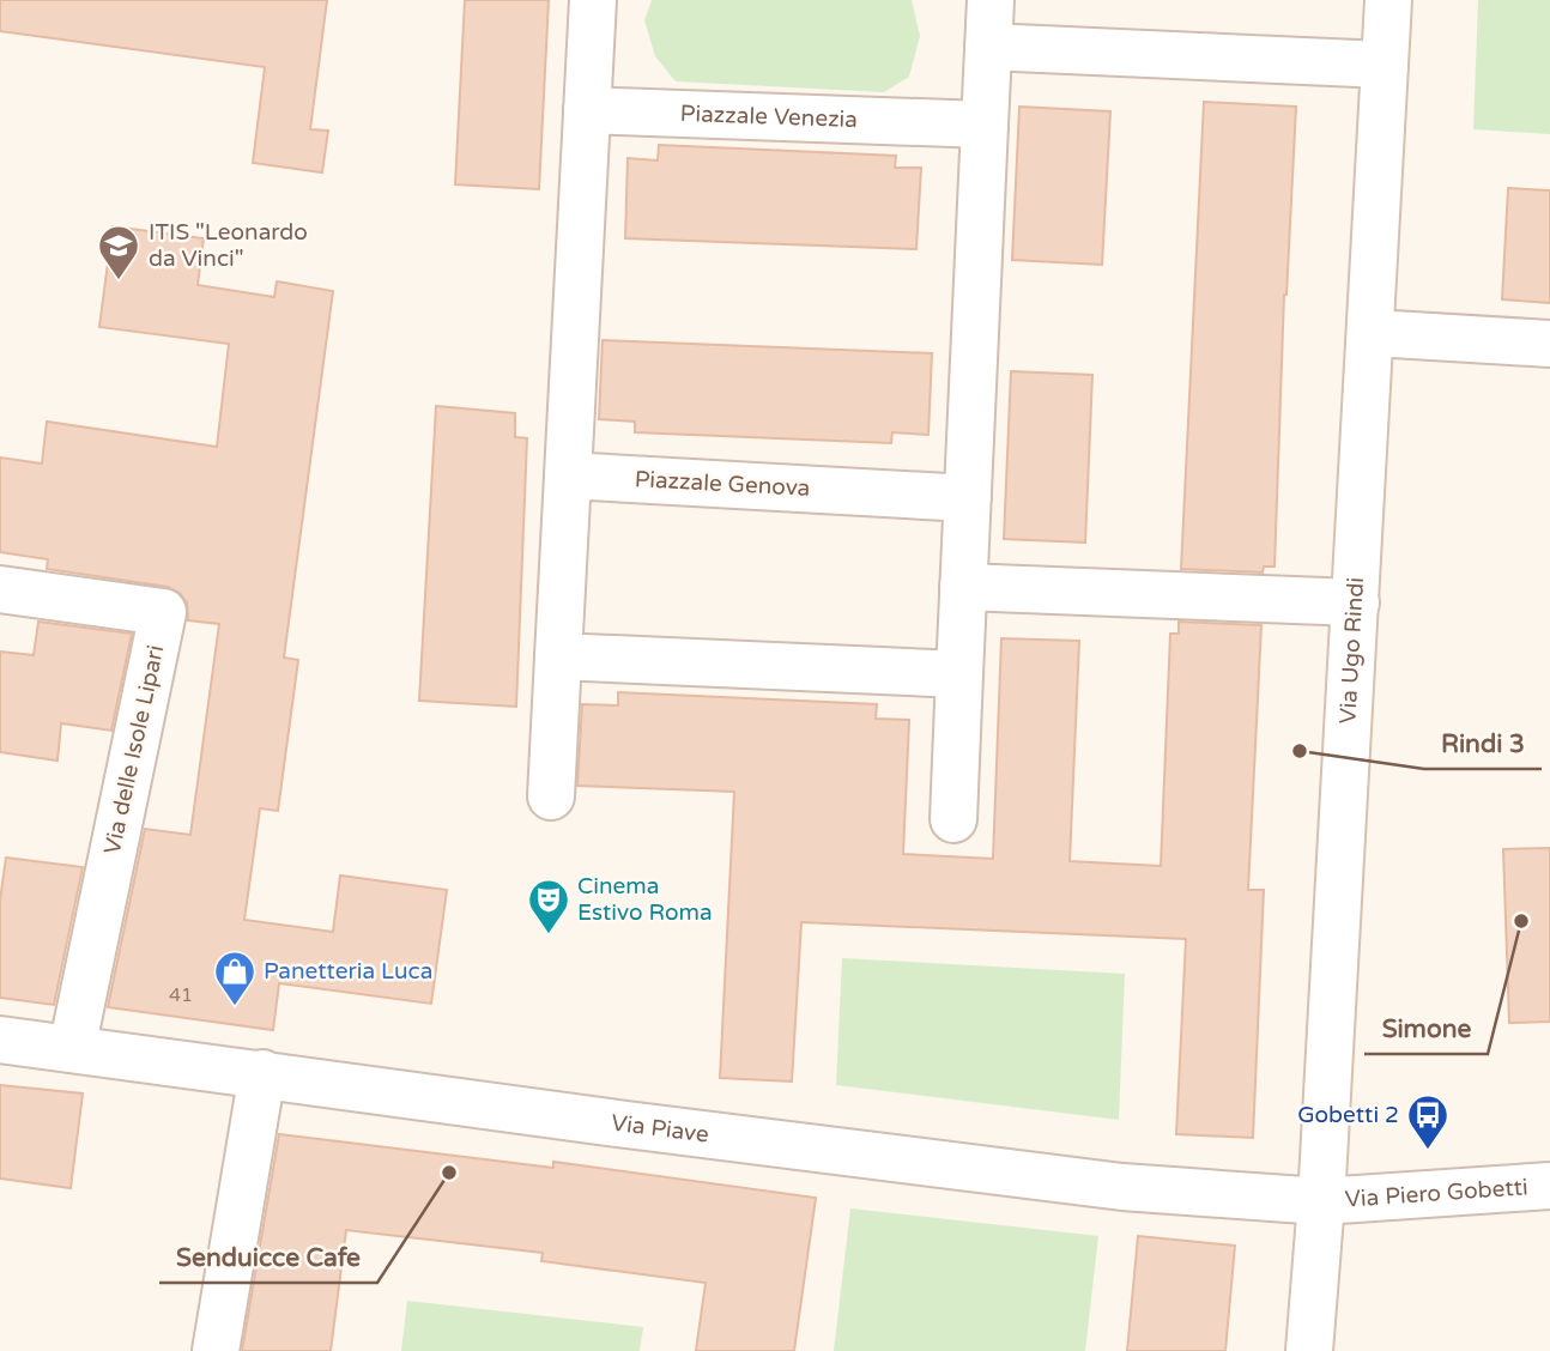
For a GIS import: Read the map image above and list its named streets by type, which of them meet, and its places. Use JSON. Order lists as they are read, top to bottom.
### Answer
{
  "streets": {
    "street": [
      "Piazzale Venezia",
      "Piazzale Genova",
      "Via Ugo Rindi",
      "Via delle Isole Lipari",
      "Via Piave",
      "Via Piero Gobetti"
    ]
  },
  "crossings": [
    ["Via Ugo Rindi", "Via Piave"],
    ["Via Ugo Rindi", "Via Piero Gobetti"],
    ["Via delle Isole Lipari", "Via Piave"],
    ["Via Piave", "Via Piero Gobetti"]
  ],
  "places": {
    "school or university": ["ITIS \"Leonardo da Vinci\""],
    "other": ["Rindi 3", "Simone", "Senduicce Cafe"],
    "theatre": ["Cinema Estivo Roma"],
    "shop": ["Panetteria Luca"],
    "bus stop": ["Gobetti 2"]
  },
  "house_numbers": ["41"]
}
